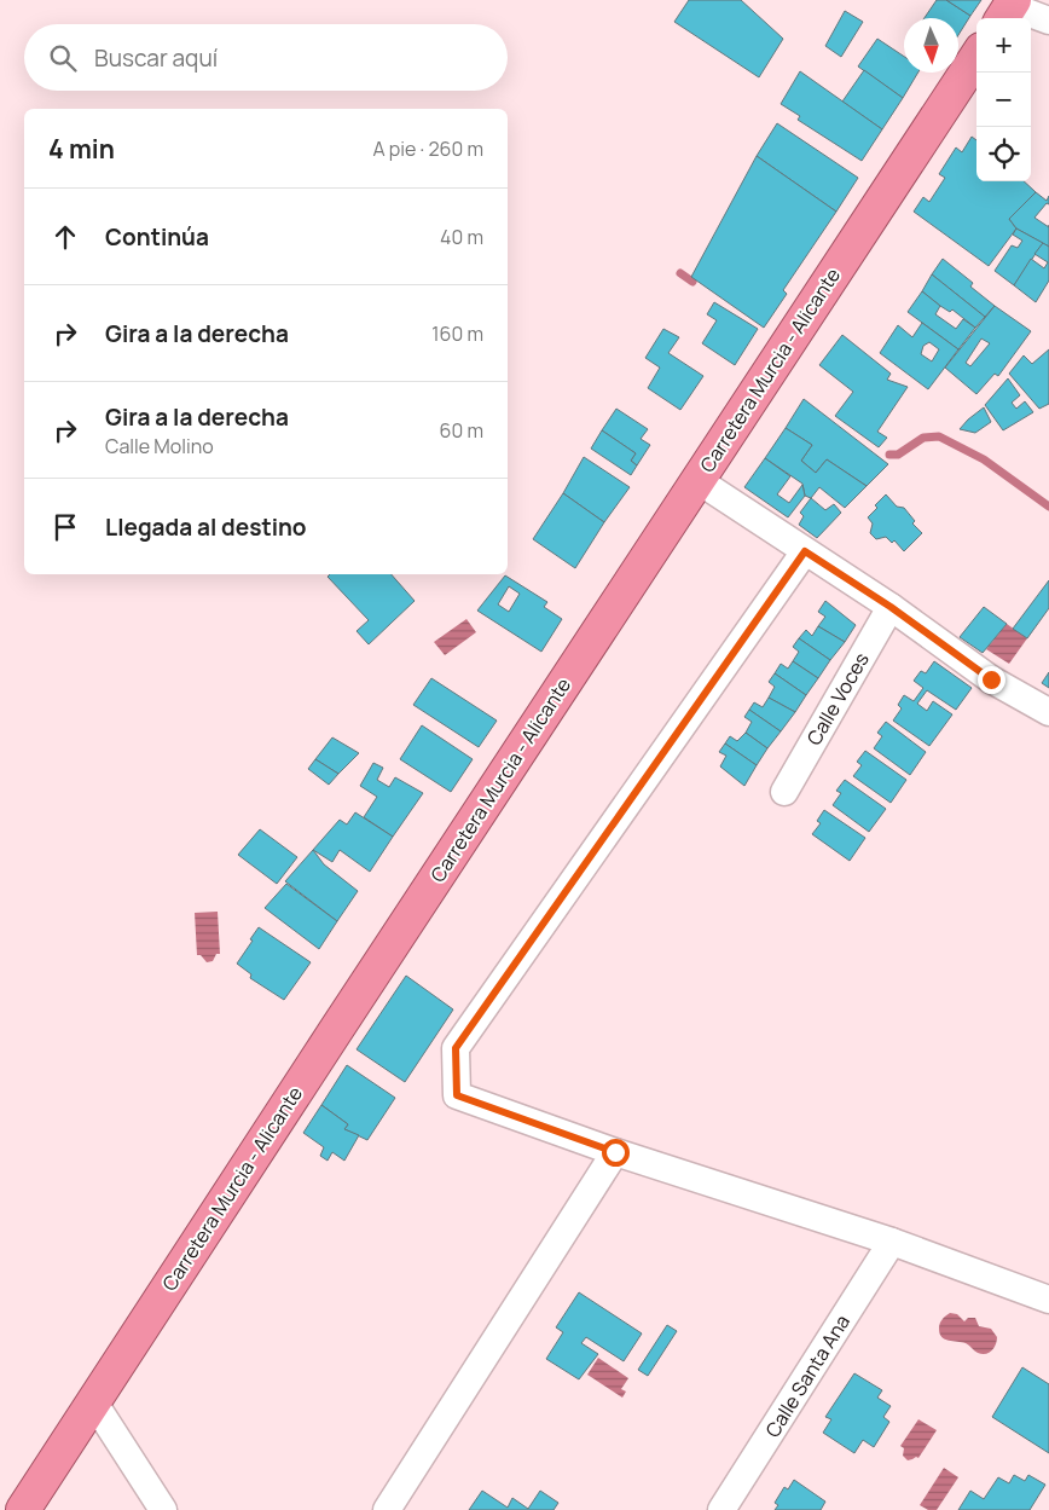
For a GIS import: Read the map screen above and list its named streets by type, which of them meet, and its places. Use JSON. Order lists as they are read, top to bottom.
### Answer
{
  "streets": {
    "highway": ["Carretera Murcia - Alicante"],
    "street": ["Calle Voces", "Calle Santa Ana"]
  },
  "north": "bottom",
  "page": {
    "map_buttons": ["+", "−"],
    "search": "Buscar aquí",
    "heading": ["4 min", "A pie · 260 m"],
    "list": [
      ["Continúa", "40 m"],
      ["Gira a la derecha", "160 m"],
      ["Gira a la derecha", "Calle Molino", "60 m"],
      "Llegada al destino"
    ]
  }
}
